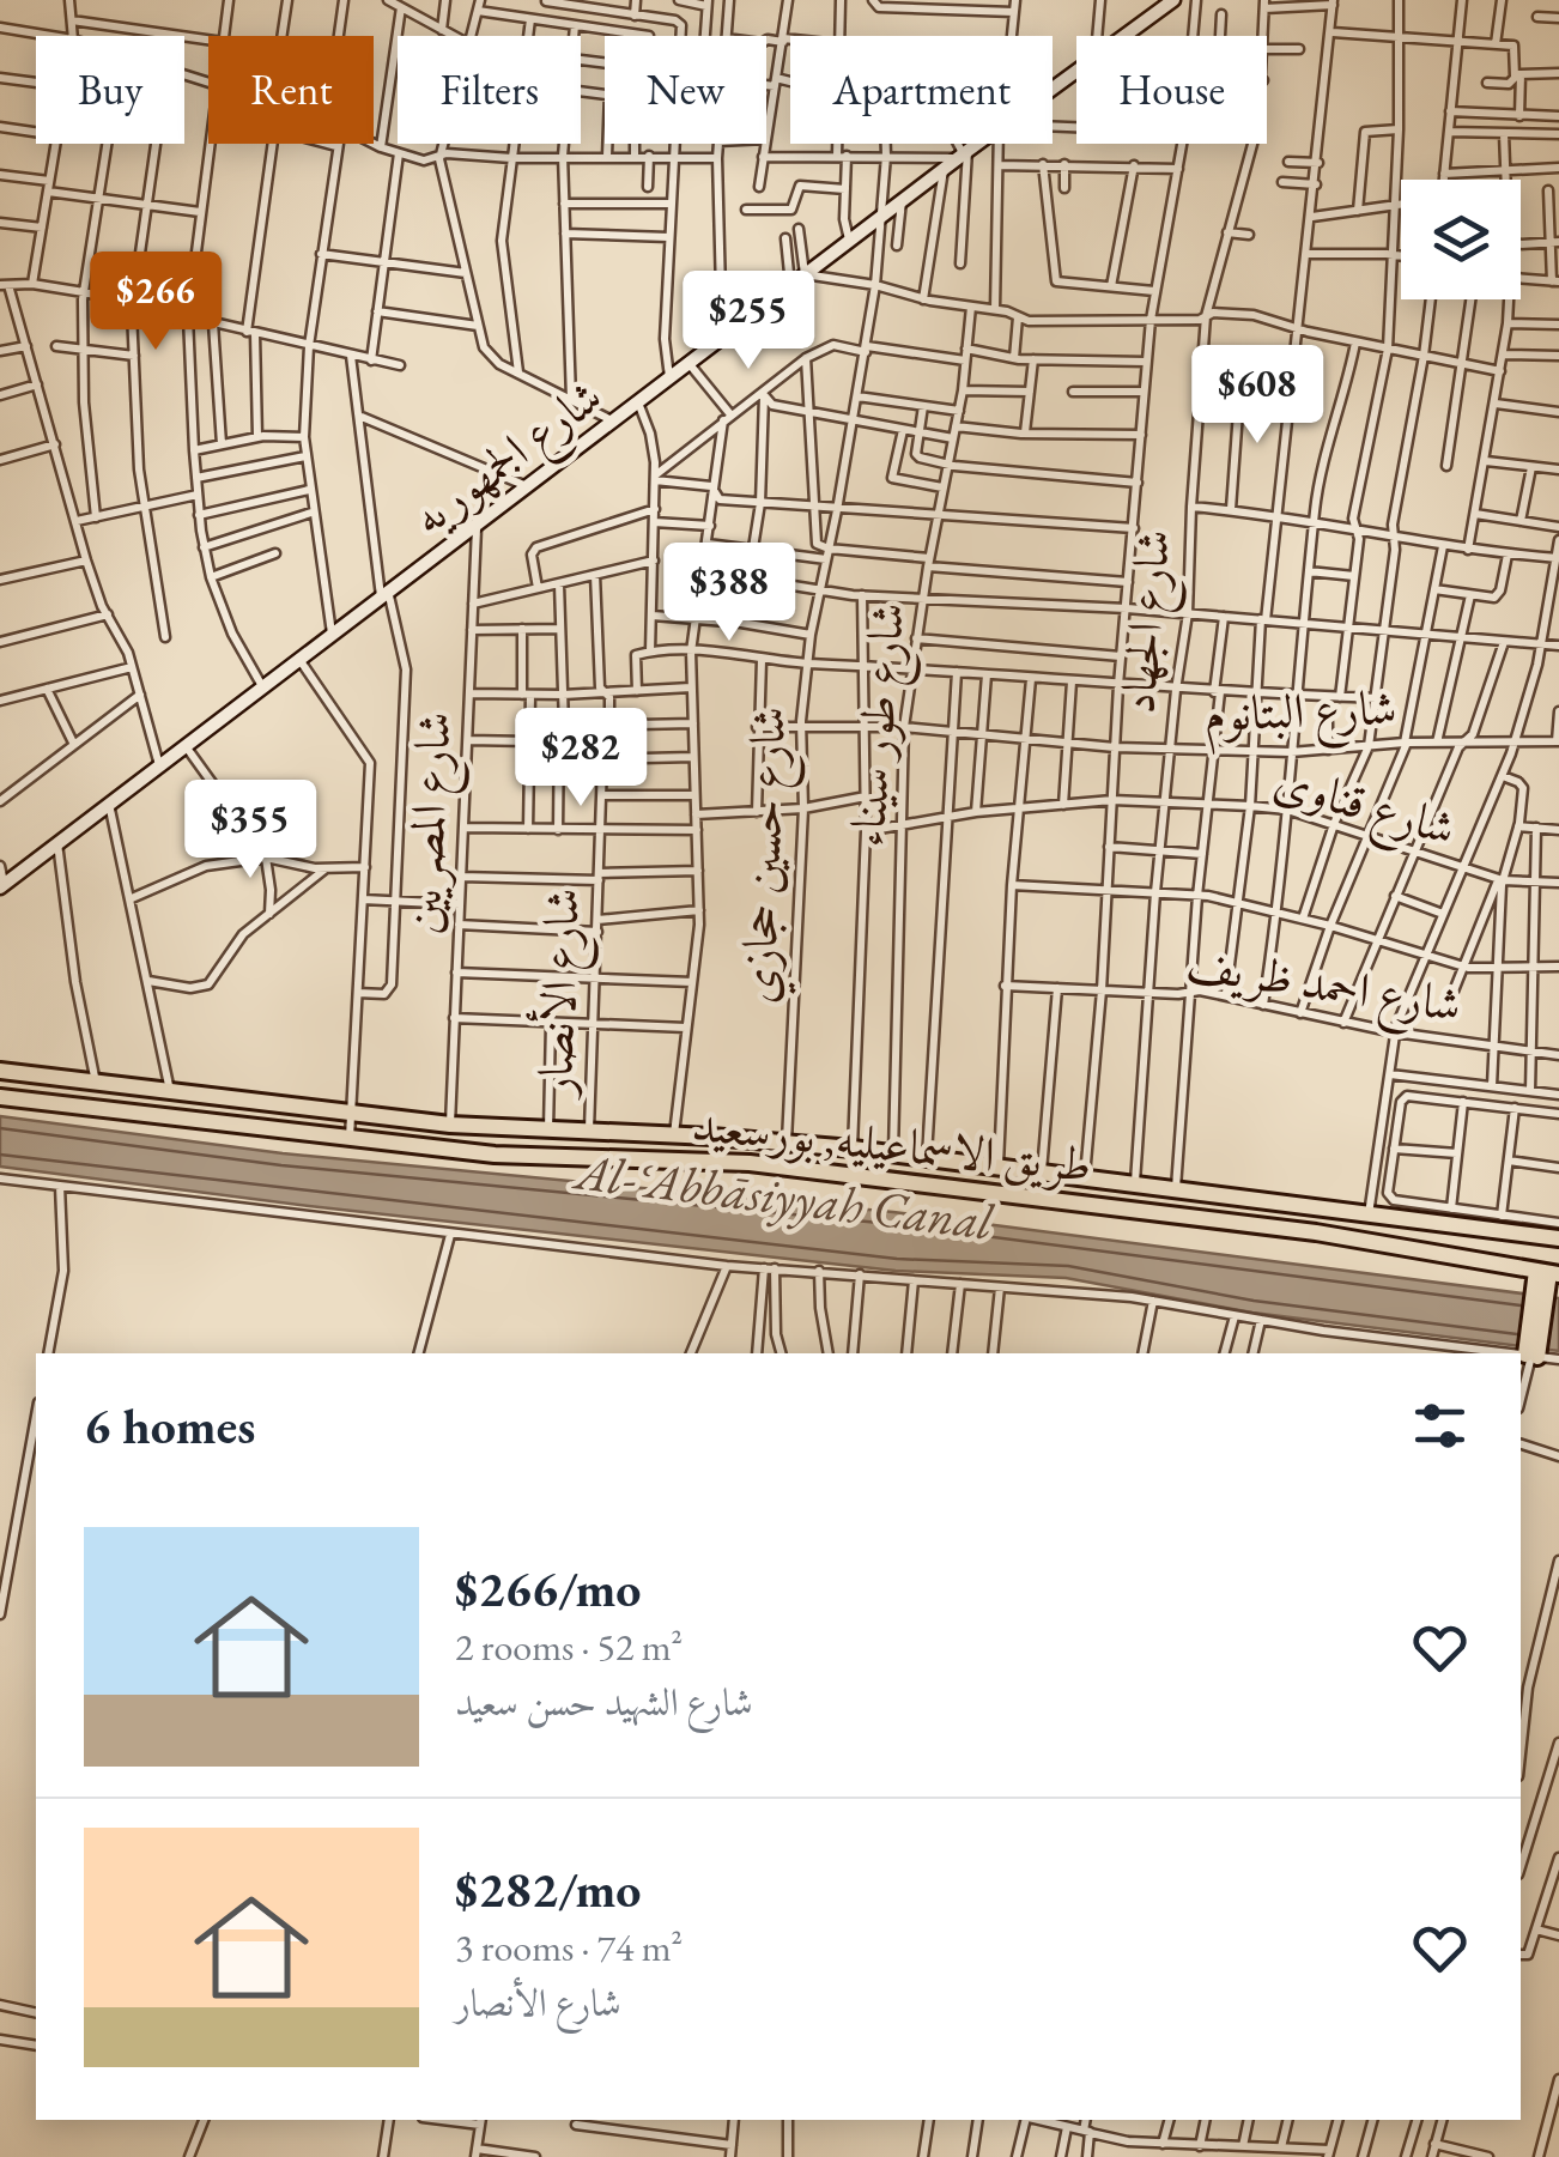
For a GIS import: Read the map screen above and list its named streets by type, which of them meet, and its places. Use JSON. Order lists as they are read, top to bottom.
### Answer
{
  "streets": {
    "highway": ["طريق الاسماعيليه, بورسعيد"],
    "main road": ["شارع الجمهوريه"],
    "street": [
      "شارع الجهاد",
      "شارع البتانوم",
      "شارع طور سيناء",
      "شارع قناوى",
      "شارع المصريين",
      "شارع حسين حجازي",
      "شارع احمد ظريف",
      "شارع الأنصار"
    ]
  },
  "crossings": [
    ["شارع الجمهوريه", "شارع المصريين"],
    ["شارع الجمهوريه", "شارع حسين حجازي"],
    ["شارع الجهاد", "شارع البتانوم"],
    ["شارع الجهاد", "شارع قناوى"],
    ["شارع الجهاد", "شارع احمد ظريف"],
    ["شارع الجهاد", "طريق الاسماعيليه, بورسعيد"],
    ["شارع البتانوم", "شارع طور سيناء"],
    ["شارع البتانوم", "شارع حسين حجازي"],
    ["شارع طور سيناء", "شارع قناوى"],
    ["شارع طور سيناء", "طريق الاسماعيليه, بورسعيد"],
    ["شارع المصريين", "طريق الاسماعيليه, بورسعيد"],
    ["شارع حسين حجازي", "طريق الاسماعيليه, بورسعيد"],
    ["شارع الأنصار", "طريق الاسماعيليه, بورسعيد"]
  ],
  "water": ["Al-ʿAbbāsiyyah Canal"],
  "page": {
    "chip": [
      "Buy",
      "Rent",
      "Filters",
      "New",
      "Apartment",
      "House"
    ],
    "price": [
      "$266",
      "$255",
      "$608",
      "$388",
      "$282",
      "$355"
    ],
    "heading": "6 homes",
    "list": [
      {
        "name": "$266/mo",
        "note": "2 rooms · 52 m² · شارع الشهيد حسن سعيد"
      },
      {
        "name": "$282/mo",
        "note": "3 rooms · 74 m² · شارع الأنصار"
      }
    ]
  }
}
